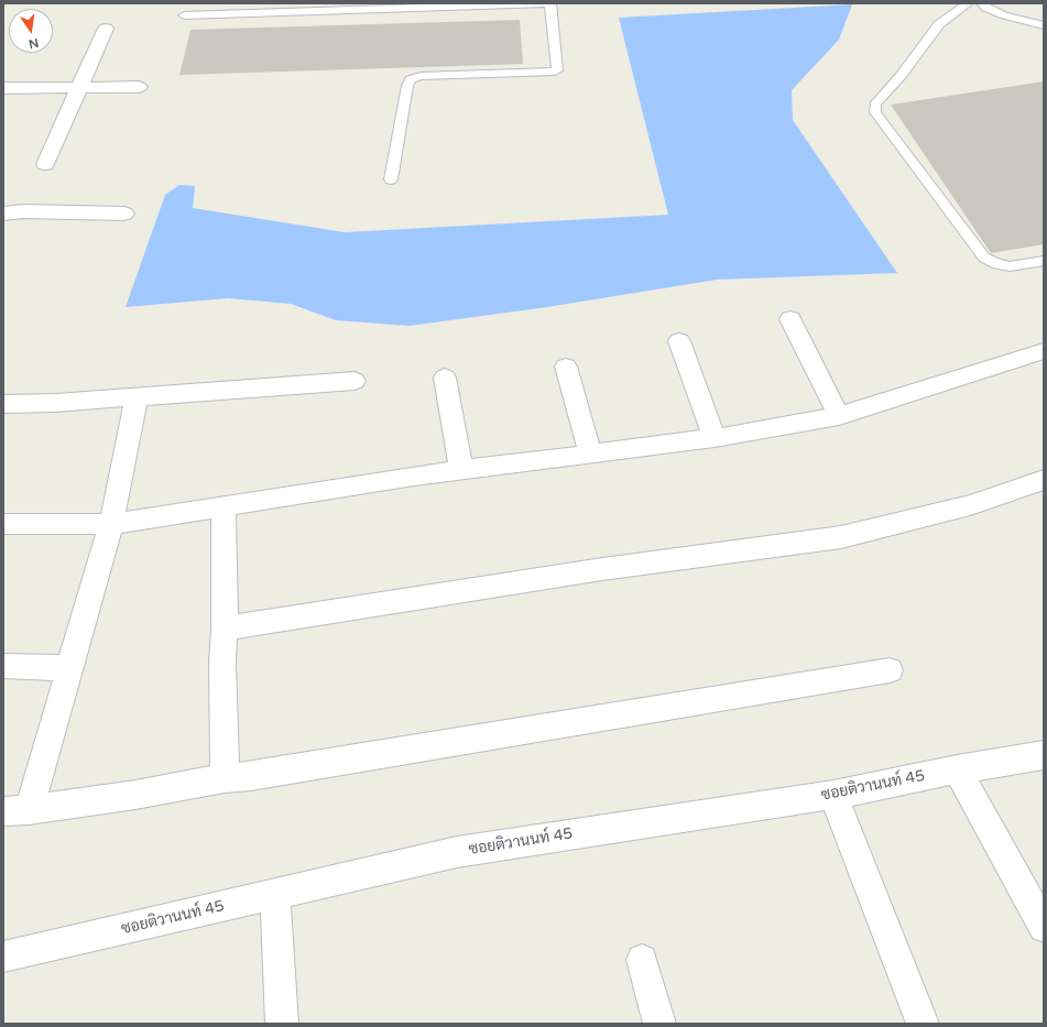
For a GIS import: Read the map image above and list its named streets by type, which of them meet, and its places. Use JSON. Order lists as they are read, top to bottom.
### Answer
{
  "streets": {
    "street": ["ซอยติวานนท์ 45"]
  },
  "north": "bottom"
}
